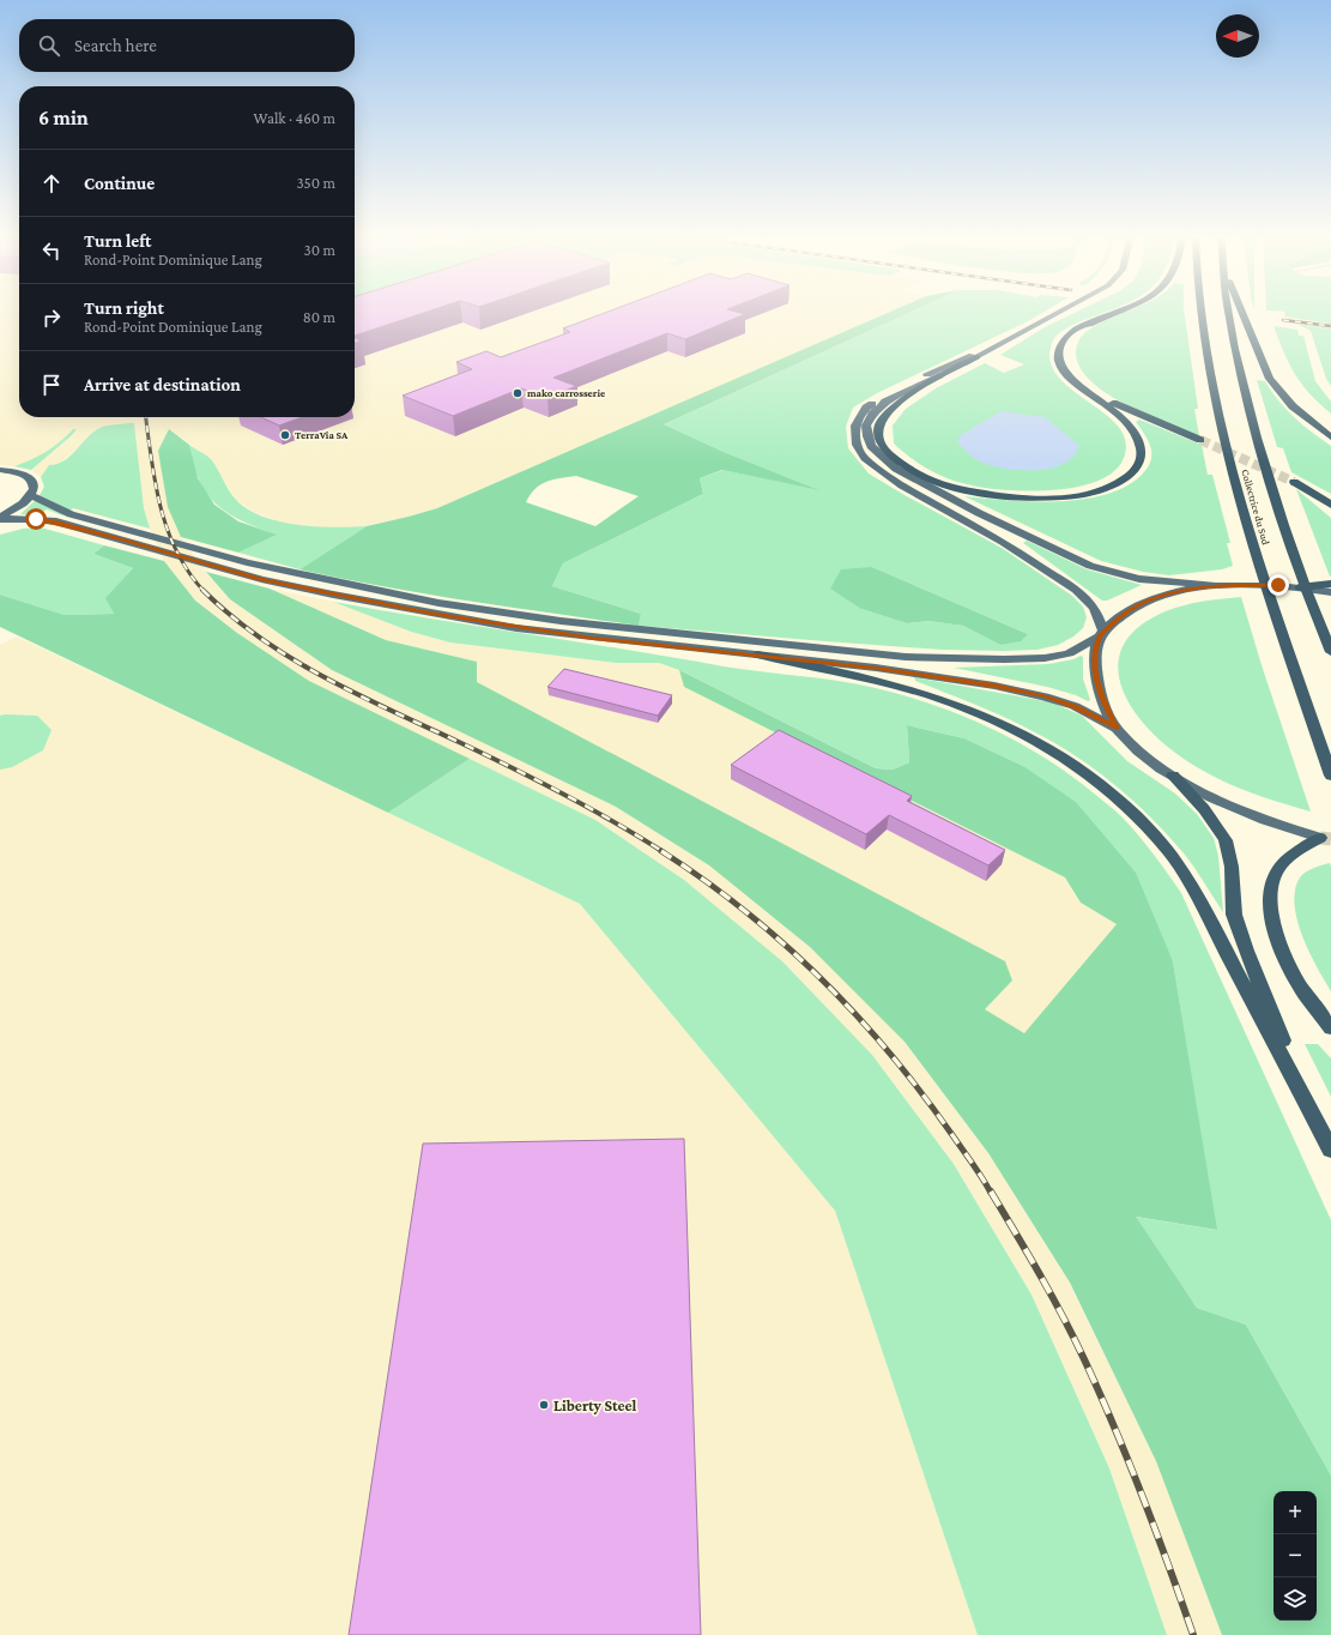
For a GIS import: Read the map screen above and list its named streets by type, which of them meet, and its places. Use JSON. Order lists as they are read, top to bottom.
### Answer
{
  "streets": {
    "highway": ["Collectrice du Sud"]
  },
  "places": ["mako carrosserie", "TerraVia SA", "Liberty Steel"],
  "north": "left",
  "page": {
    "search": "Search here",
    "heading": ["6 min", "Walk · 460 m"],
    "list": [
      ["Continue", "350 m"],
      ["Turn left", "Rond-Point Dominique Lang", "30 m"],
      ["Turn right", "Rond-Point Dominique Lang", "80 m"],
      "Arrive at destination"
    ],
    "map_buttons": ["+", "−"]
  }
}
